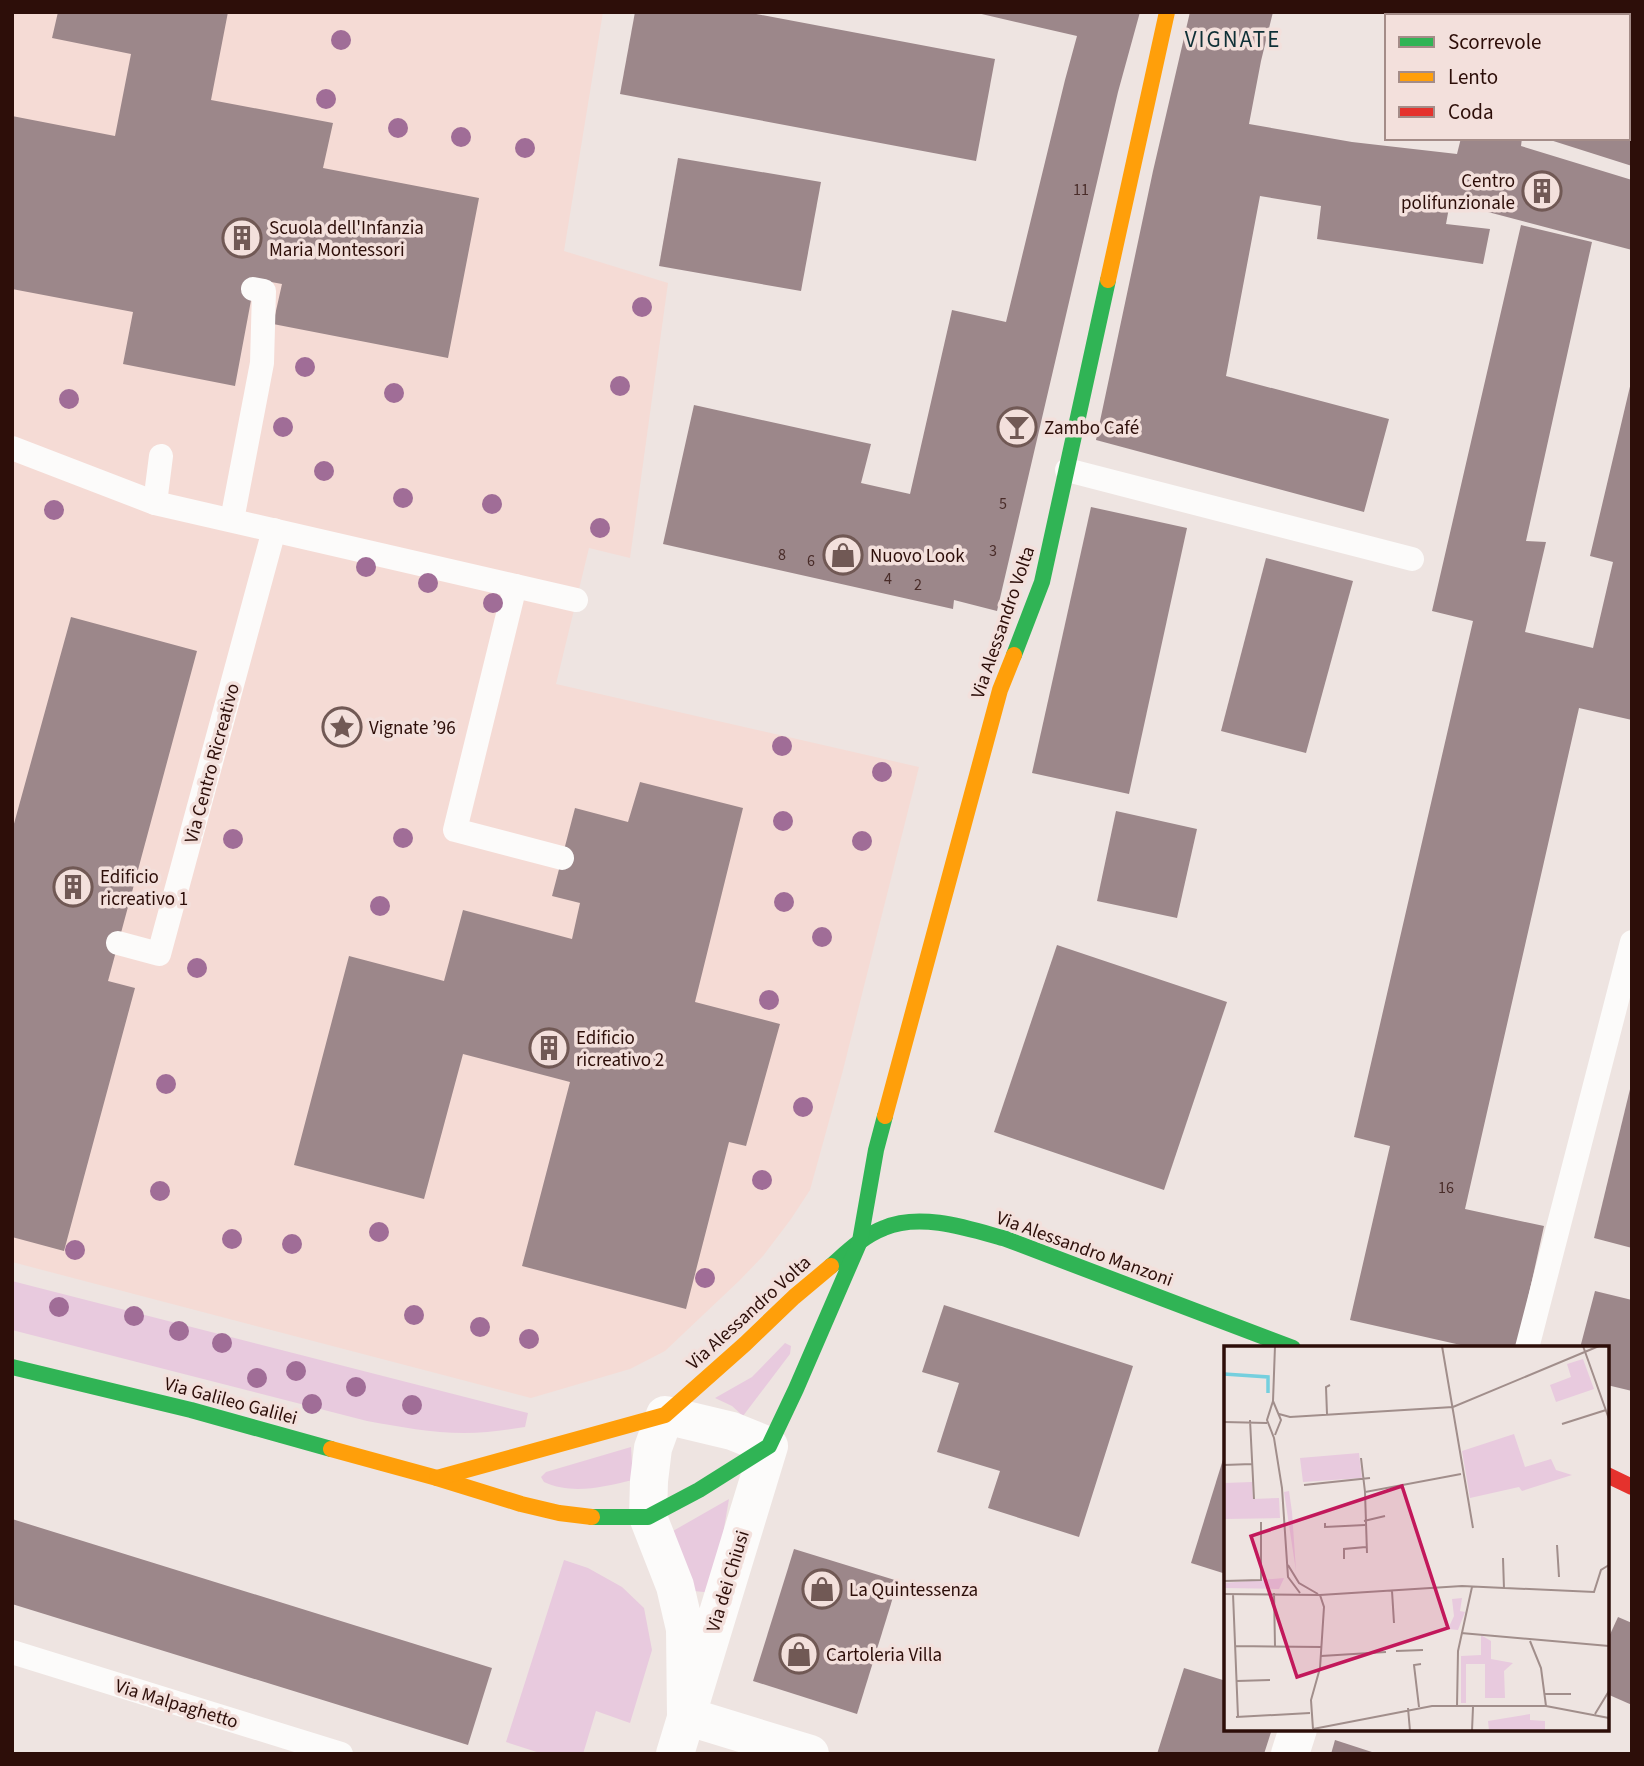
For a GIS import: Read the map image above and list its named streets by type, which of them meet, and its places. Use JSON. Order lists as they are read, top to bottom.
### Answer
{
  "streets": {
    "street": [
      "Via Alessandro Volta",
      "Via Alessandro Manzoni",
      "Via Galileo Galilei",
      "Via dei Chiusi"
    ],
    "lane": ["Via Centro Ricreativo", "Via Malpaghetto"]
  },
  "crossings": [
    ["Via Alessandro Volta", "Via Alessandro Manzoni"],
    ["Via Alessandro Volta", "Via Galileo Galilei"],
    ["Via Alessandro Volta", "Via dei Chiusi"],
    ["Via Galileo Galilei", "Via dei Chiusi"]
  ],
  "districts": ["VIGNATE"],
  "places": {
    "building": [
      "Centro polifunzionale",
      "Scuola dell'Infanzia Maria Montessori",
      "Edificio ricreativo 1",
      "Edificio ricreativo 2"
    ],
    "bar": ["Zambo Café"],
    "shop": ["Nuovo Look", "La Quintessenza", "Cartoleria Villa"],
    "place": ["Vignate ’96"]
  },
  "house_numbers": [
    "11",
    "5",
    "3",
    "8",
    "6",
    "4",
    "2",
    "16"
  ],
  "legend": ["Scorrevole", "Lento", "Coda"]
}
